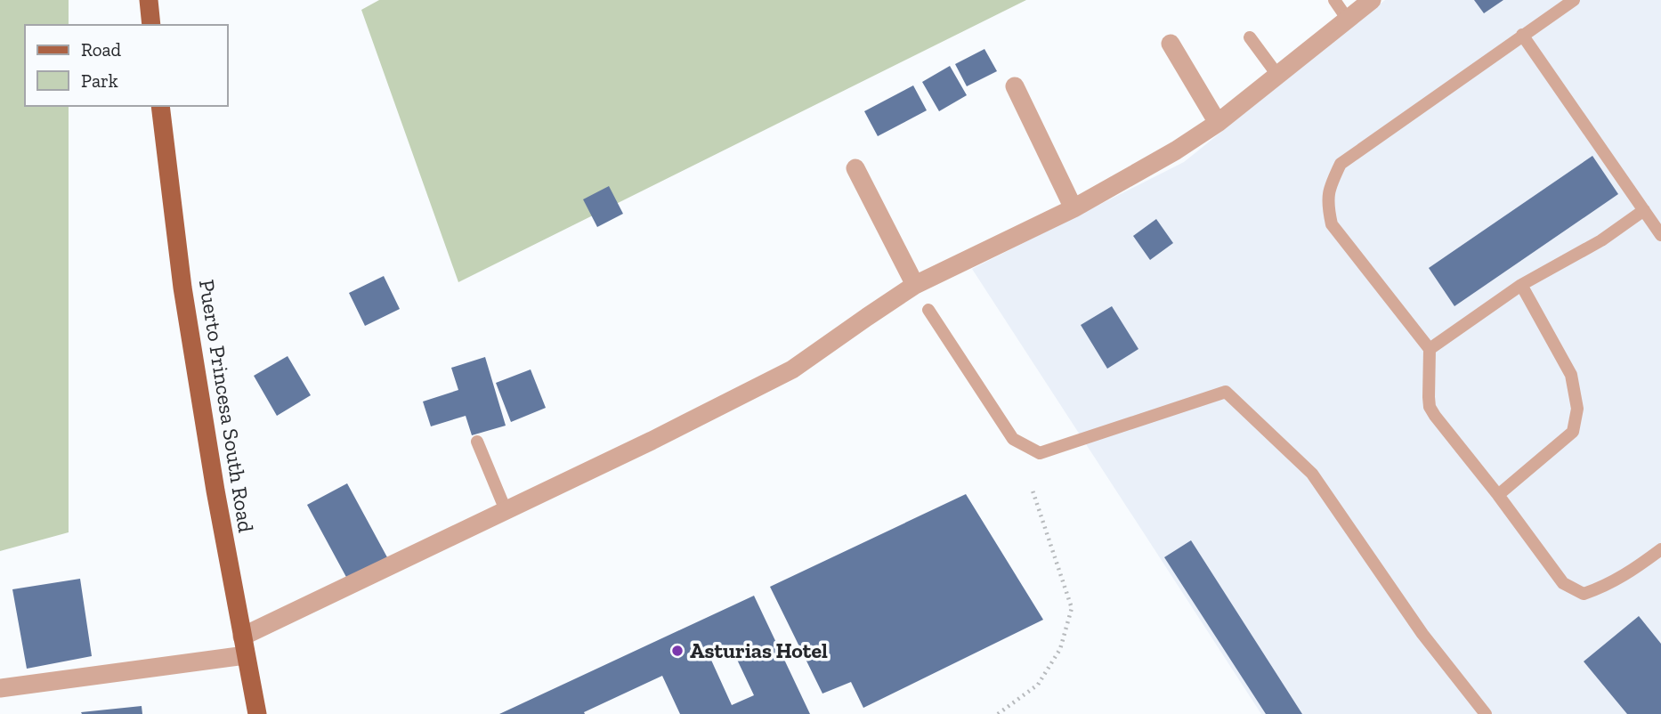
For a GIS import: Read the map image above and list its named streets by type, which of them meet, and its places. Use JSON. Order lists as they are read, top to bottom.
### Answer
{
  "streets": {
    "main road": ["Puerto Princesa South Road"]
  },
  "places": ["Asturias Hotel"],
  "legend": ["Road", "Park"]
}
